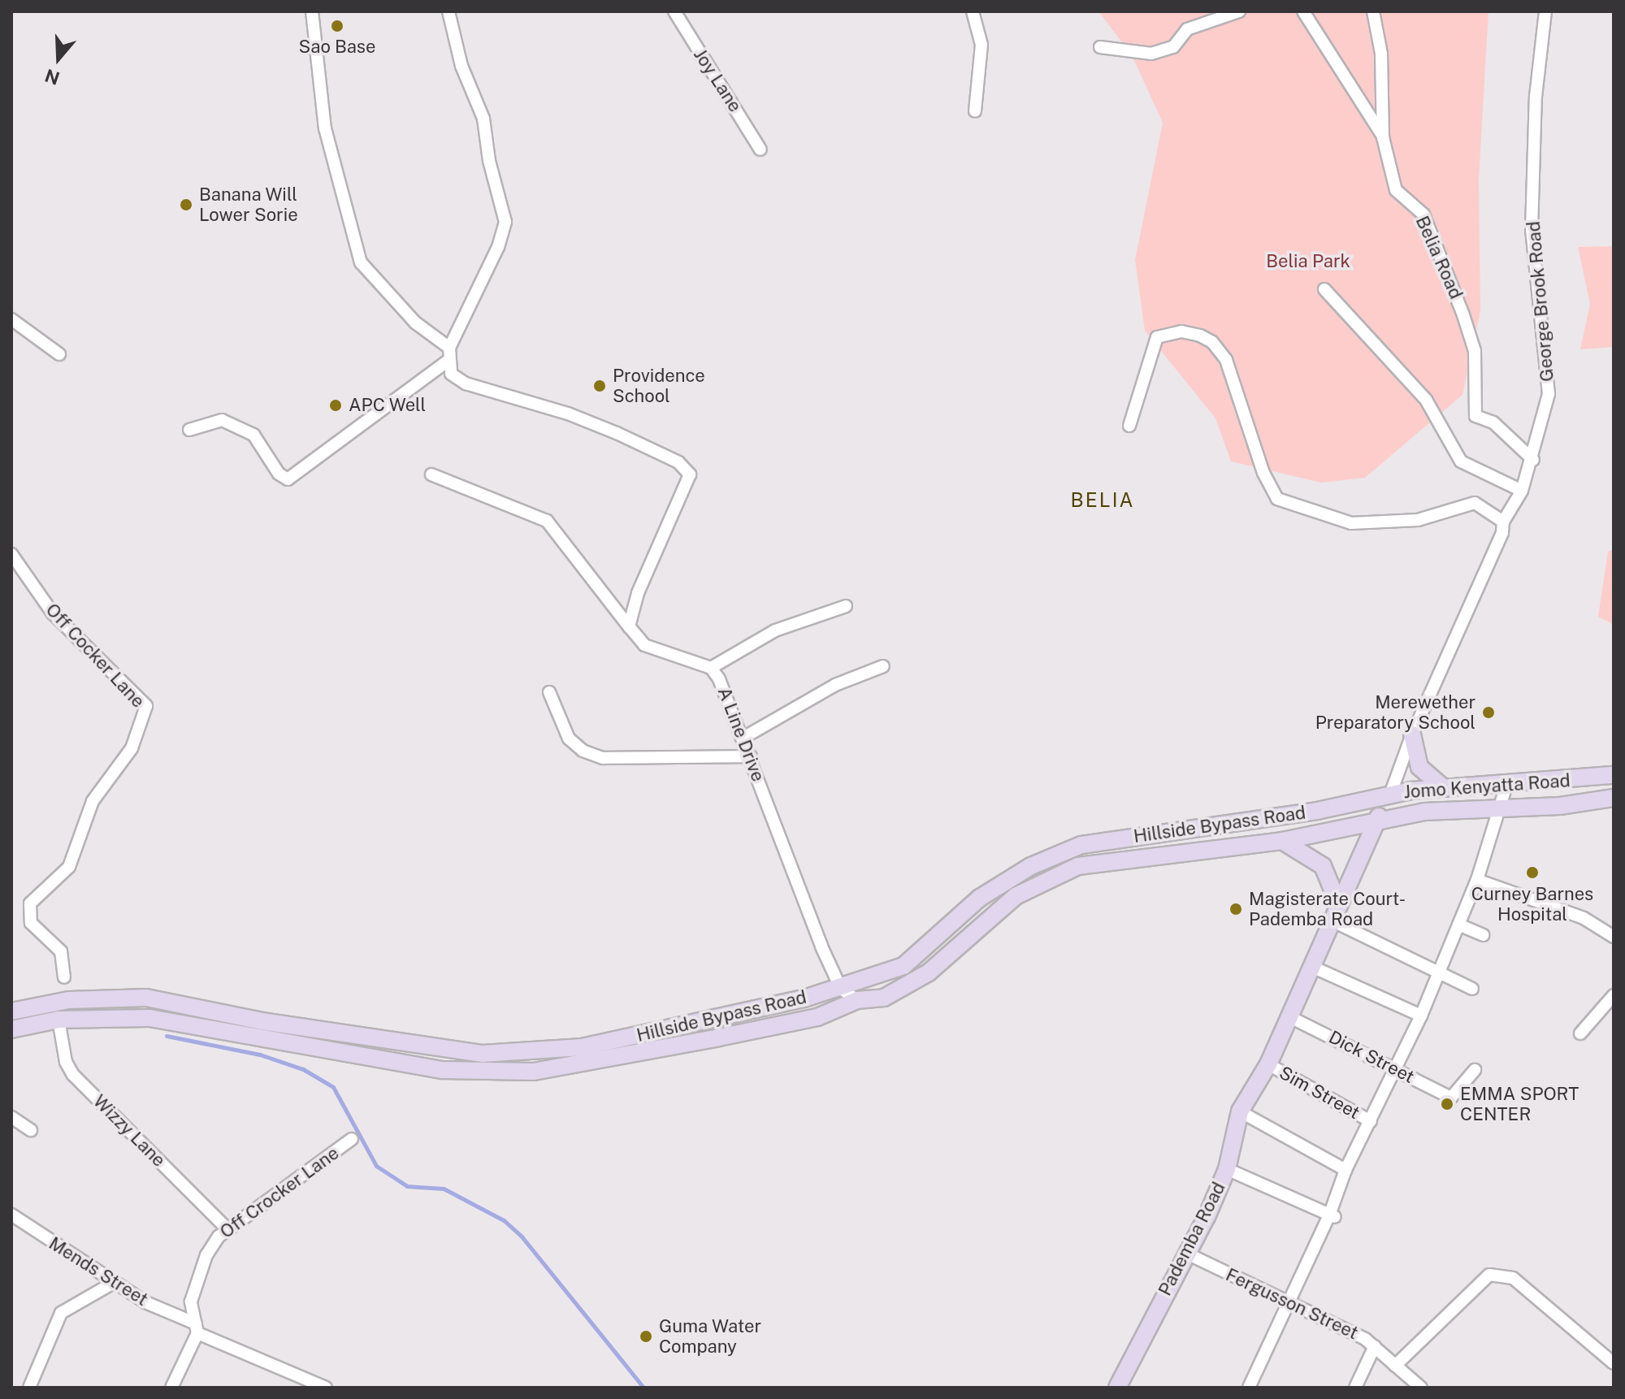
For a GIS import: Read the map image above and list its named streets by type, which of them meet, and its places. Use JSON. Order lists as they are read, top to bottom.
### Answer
{
  "streets": {
    "main road": ["Jomo Kenyatta Road", "Hillside Bypass Road", "Pademba Road"],
    "street": [
      "Joy Lane",
      "Belia Road",
      "George Brook Road",
      "Off Cocker Lane",
      "A Line Drive",
      "Dick Street",
      "Sim Street",
      "Wizzy Lane",
      "Off Crocker Lane",
      "Mends Street",
      "Fergusson Street"
    ]
  },
  "crossings": [
    ["Belia Road", "George Brook Road"],
    ["George Brook Road", "Jomo Kenyatta Road"],
    ["George Brook Road", "Hillside Bypass Road"],
    ["A Line Drive", "Hillside Bypass Road"],
    ["Jomo Kenyatta Road", "Hillside Bypass Road"],
    ["Jomo Kenyatta Road", "Pademba Road"],
    ["Hillside Bypass Road", "Wizzy Lane"],
    ["Dick Street", "Pademba Road"],
    ["Sim Street", "Pademba Road"],
    ["Wizzy Lane", "Off Crocker Lane"],
    ["Off Crocker Lane", "Mends Street"],
    ["Pademba Road", "Fergusson Street"]
  ],
  "districts": ["BELIA"],
  "parks": ["Belia Park"],
  "places": [
    "Sao Base",
    "Banana Will Lower Sorie",
    "Providence School",
    "APC Well",
    "Merewether Preparatory School",
    "Curney Barnes Hospital",
    "Magisterate Court- Pademba Road",
    "EMMA SPORT CENTER",
    "Guma Water Company"
  ],
  "north": "bottom"
}
